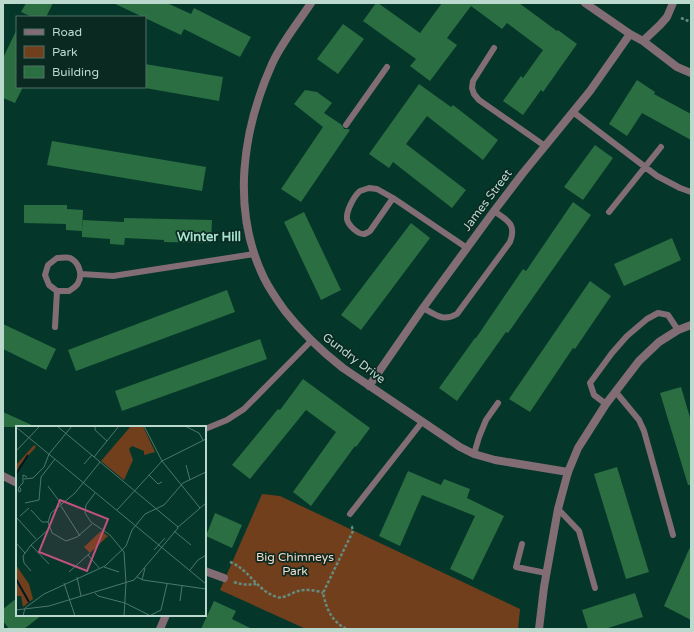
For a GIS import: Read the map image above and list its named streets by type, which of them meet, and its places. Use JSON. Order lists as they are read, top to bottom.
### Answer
{
  "streets": {
    "street": ["James Street", "Gundry Drive"]
  },
  "crossings": [
    ["James Street", "Gundry Drive"]
  ],
  "districts": ["Winter Hill"],
  "parks": ["Big Chimneys Park"],
  "legend": ["Road", "Park", "Building"]
}
